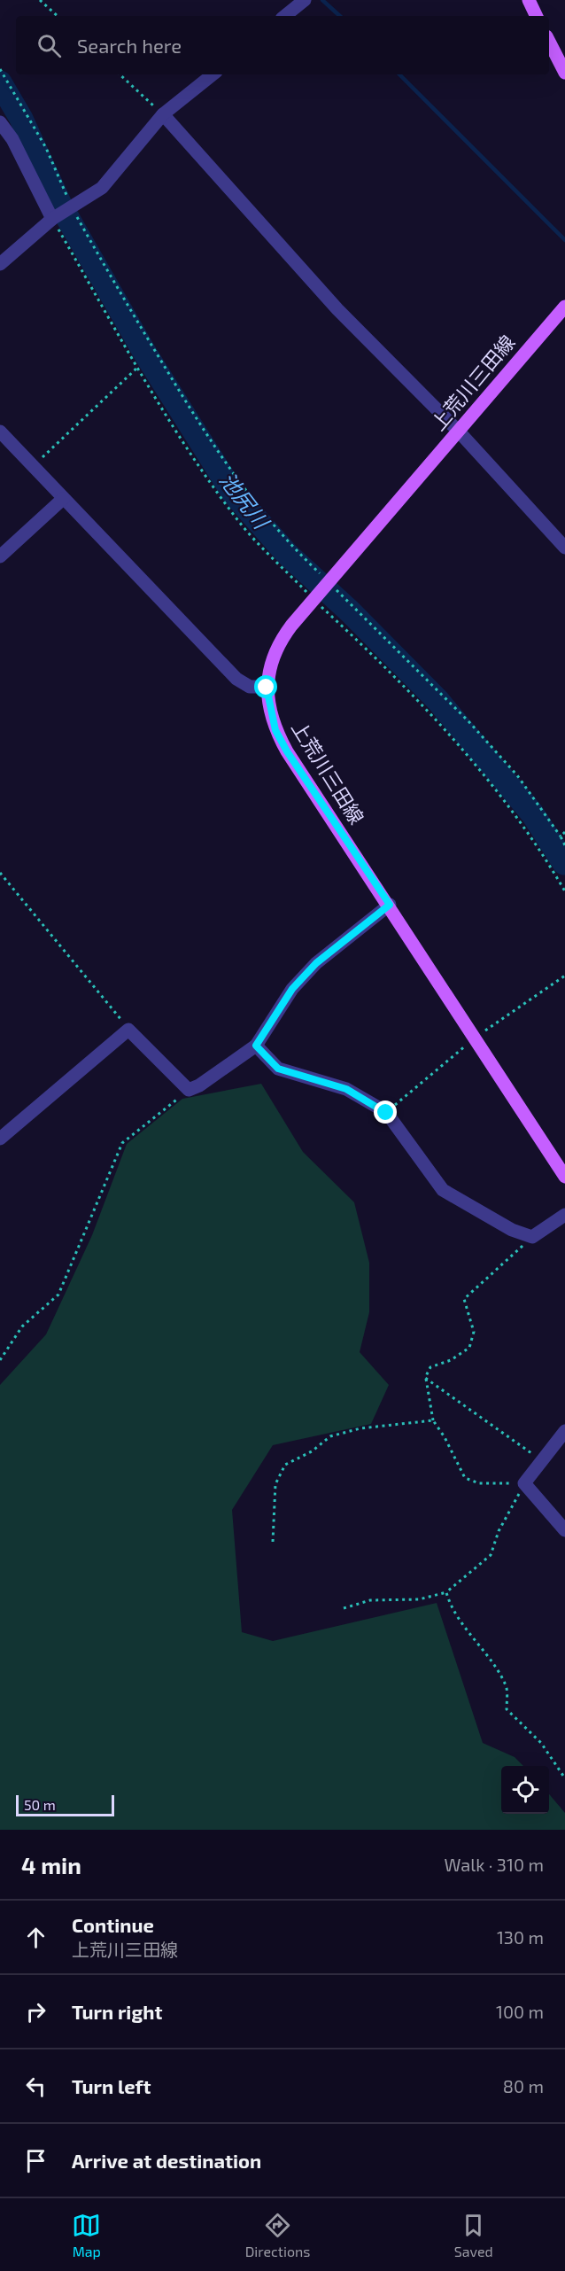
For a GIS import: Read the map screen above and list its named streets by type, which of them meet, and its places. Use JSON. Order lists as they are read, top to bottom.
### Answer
{
  "streets": {
    "main road": ["上荒川三田線"]
  },
  "water": ["池尻川"],
  "scale_bar": "50 m",
  "page": {
    "search": "Search here",
    "scale": "50 m",
    "heading": ["4 min", "Walk · 310 m"],
    "list": [
      ["Continue", "上荒川三田線", "130 m"],
      ["Turn right", "100 m"],
      ["Turn left", "80 m"],
      "Arrive at destination"
    ],
    "nav": ["Map", "Directions", "Saved"]
  }
}
